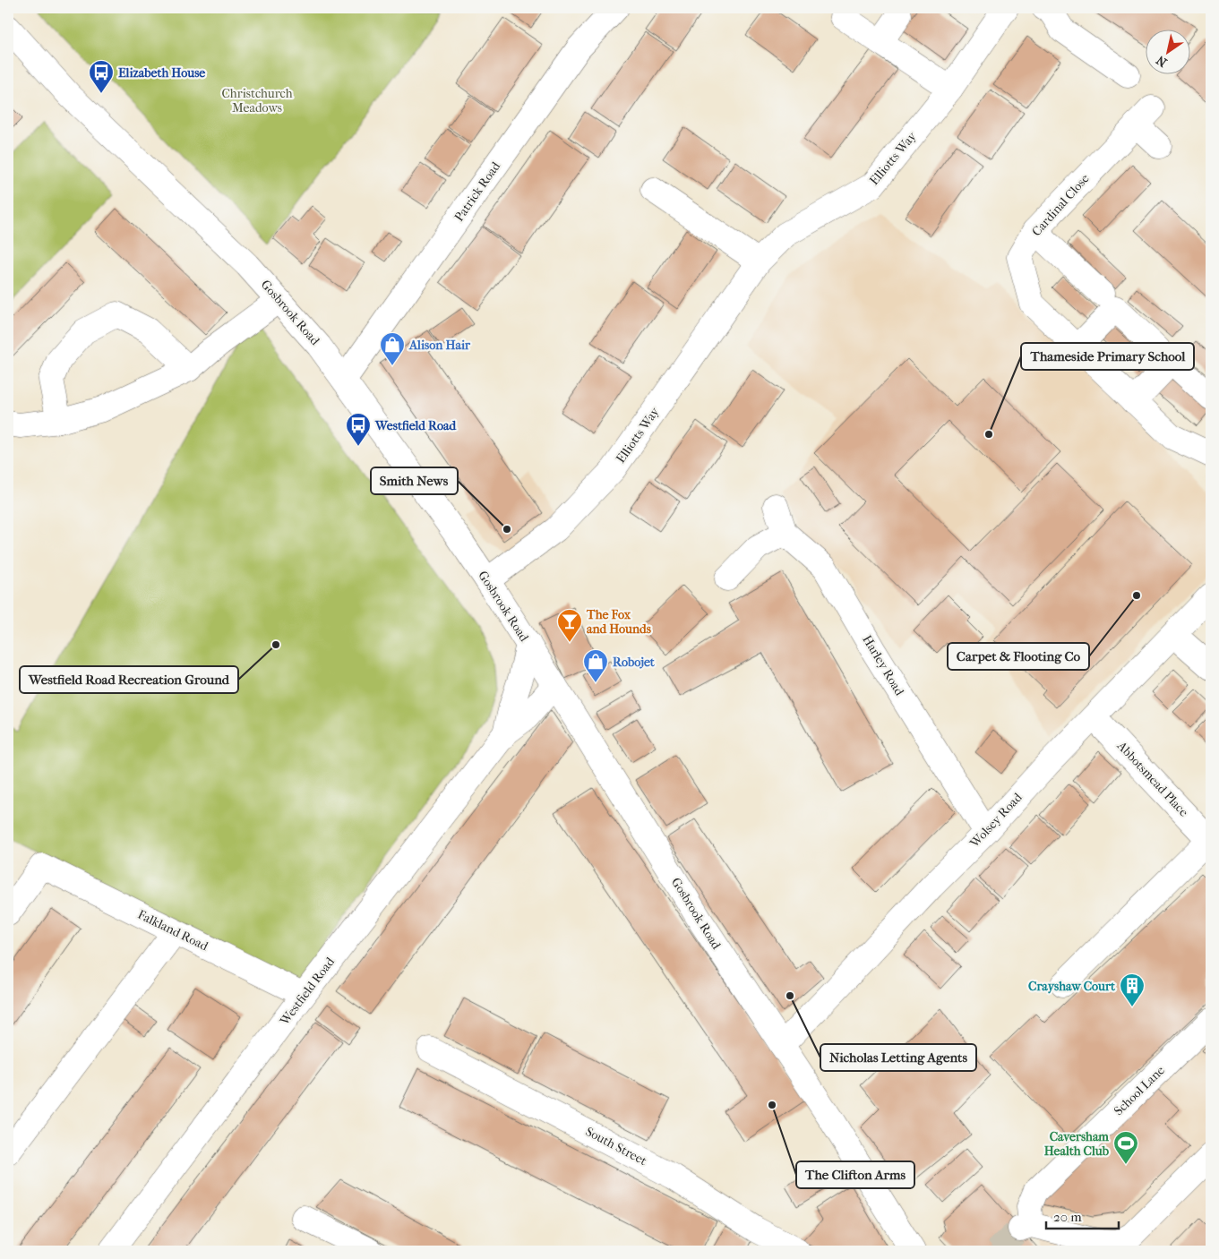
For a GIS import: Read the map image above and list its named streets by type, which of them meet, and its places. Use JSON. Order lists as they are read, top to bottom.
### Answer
{
  "streets": {
    "street": [
      "Elliotts Way",
      "Patrick Road",
      "Cardinal Close",
      "Gosbrook Road",
      "Harley Road",
      "Abbotsmead Place",
      "Wolsey Road",
      "Falkland Road",
      "Westfield Road",
      "School Lane",
      "South Street"
    ]
  },
  "crossings": [
    ["Elliotts Way", "Gosbrook Road"],
    ["Patrick Road", "Gosbrook Road"],
    ["Gosbrook Road", "Wolsey Road"],
    ["Gosbrook Road", "Westfield Road"],
    ["Harley Road", "Wolsey Road"],
    ["Abbotsmead Place", "Wolsey Road"],
    ["Falkland Road", "Westfield Road"]
  ],
  "parks": ["Christchurch Meadows"],
  "places": {
    "bus stop": ["Elizabeth House", "Westfield Road"],
    "shop": ["Alison Hair", "Robojet"],
    "other": [
      "Thameside Primary School",
      "Smith News",
      "Carpet & Flooting Co",
      "Westfield Road Recreation Ground",
      "Nicholas Letting Agents",
      "The Clifton Arms"
    ],
    "bar": ["The Fox and Hounds"],
    "building": ["Crayshaw Court"],
    "sports": ["Caversham Health Club"]
  },
  "scale_bar": "20 m",
  "north": "bottom left"
}
